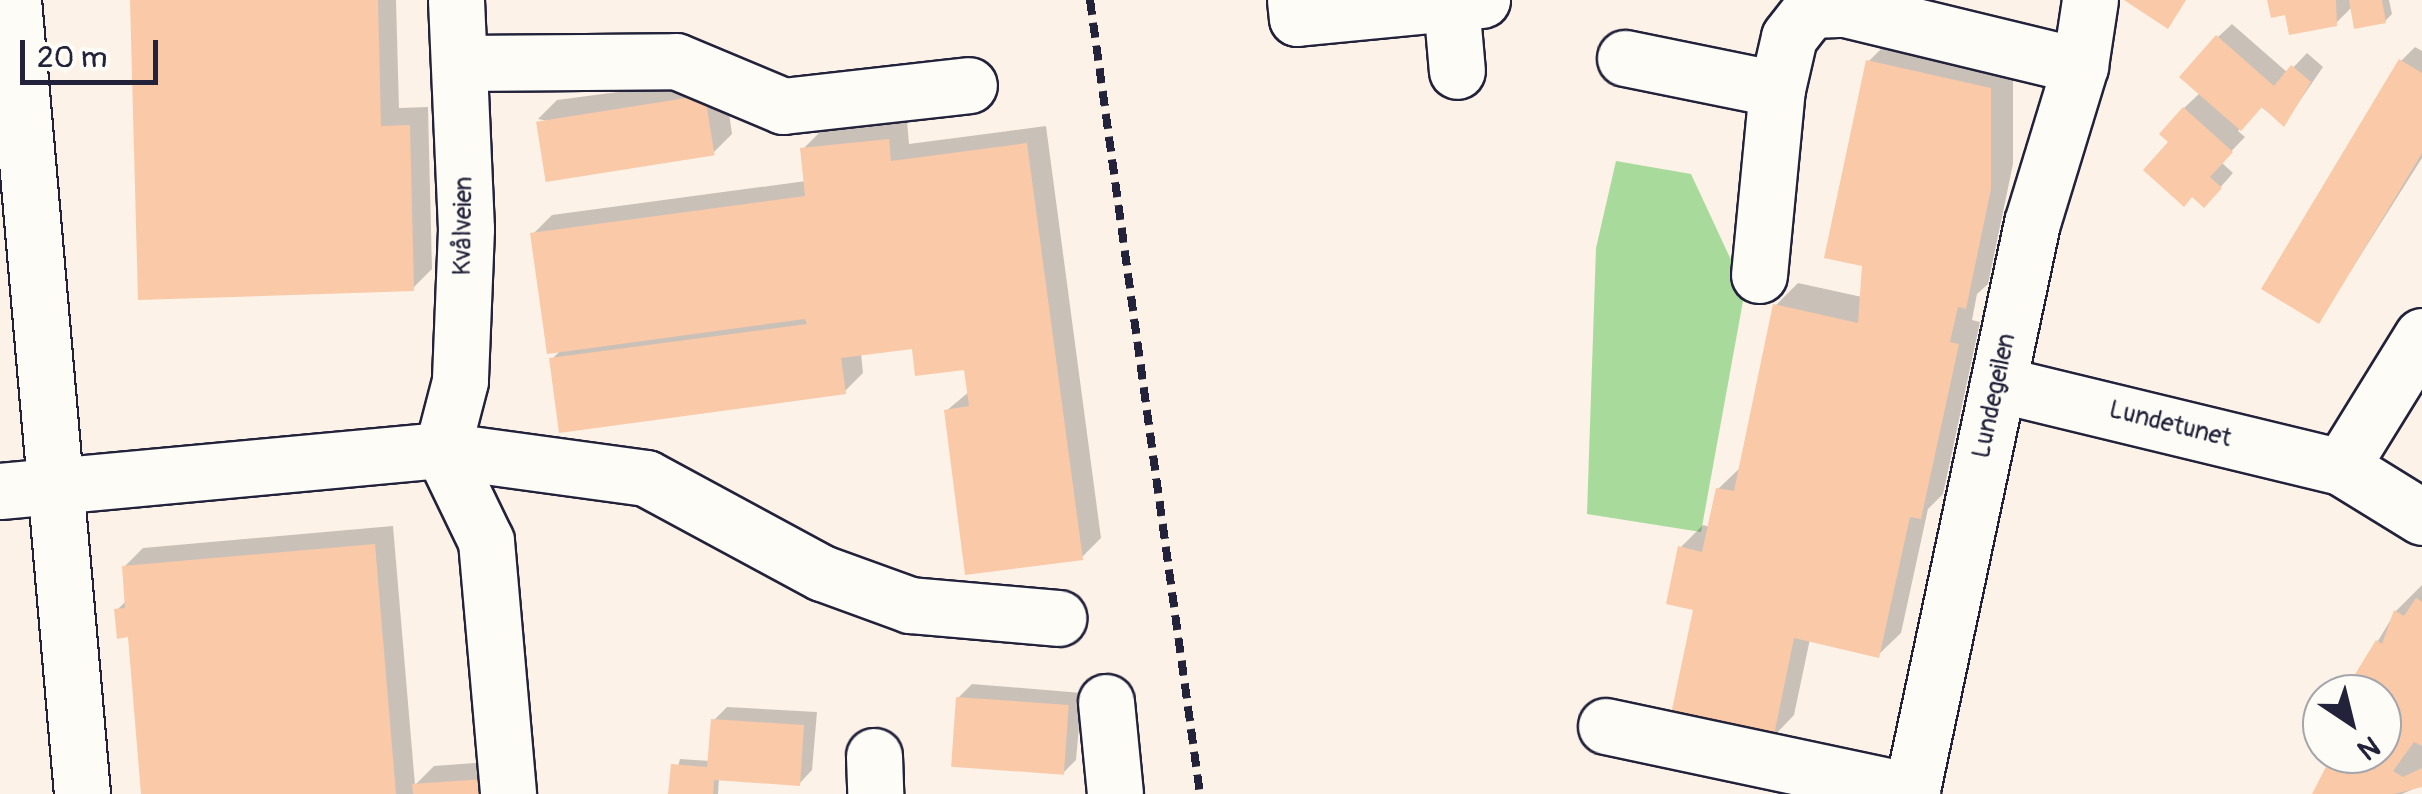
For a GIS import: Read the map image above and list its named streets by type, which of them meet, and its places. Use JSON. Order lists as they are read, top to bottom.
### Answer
{
  "streets": {
    "street": ["Kvålveien", "Lundegeilen", "Lundetunet"]
  },
  "crossings": [
    ["Lundegeilen", "Lundetunet"]
  ],
  "scale_bar": "20 m",
  "north": "bottom right"
}
